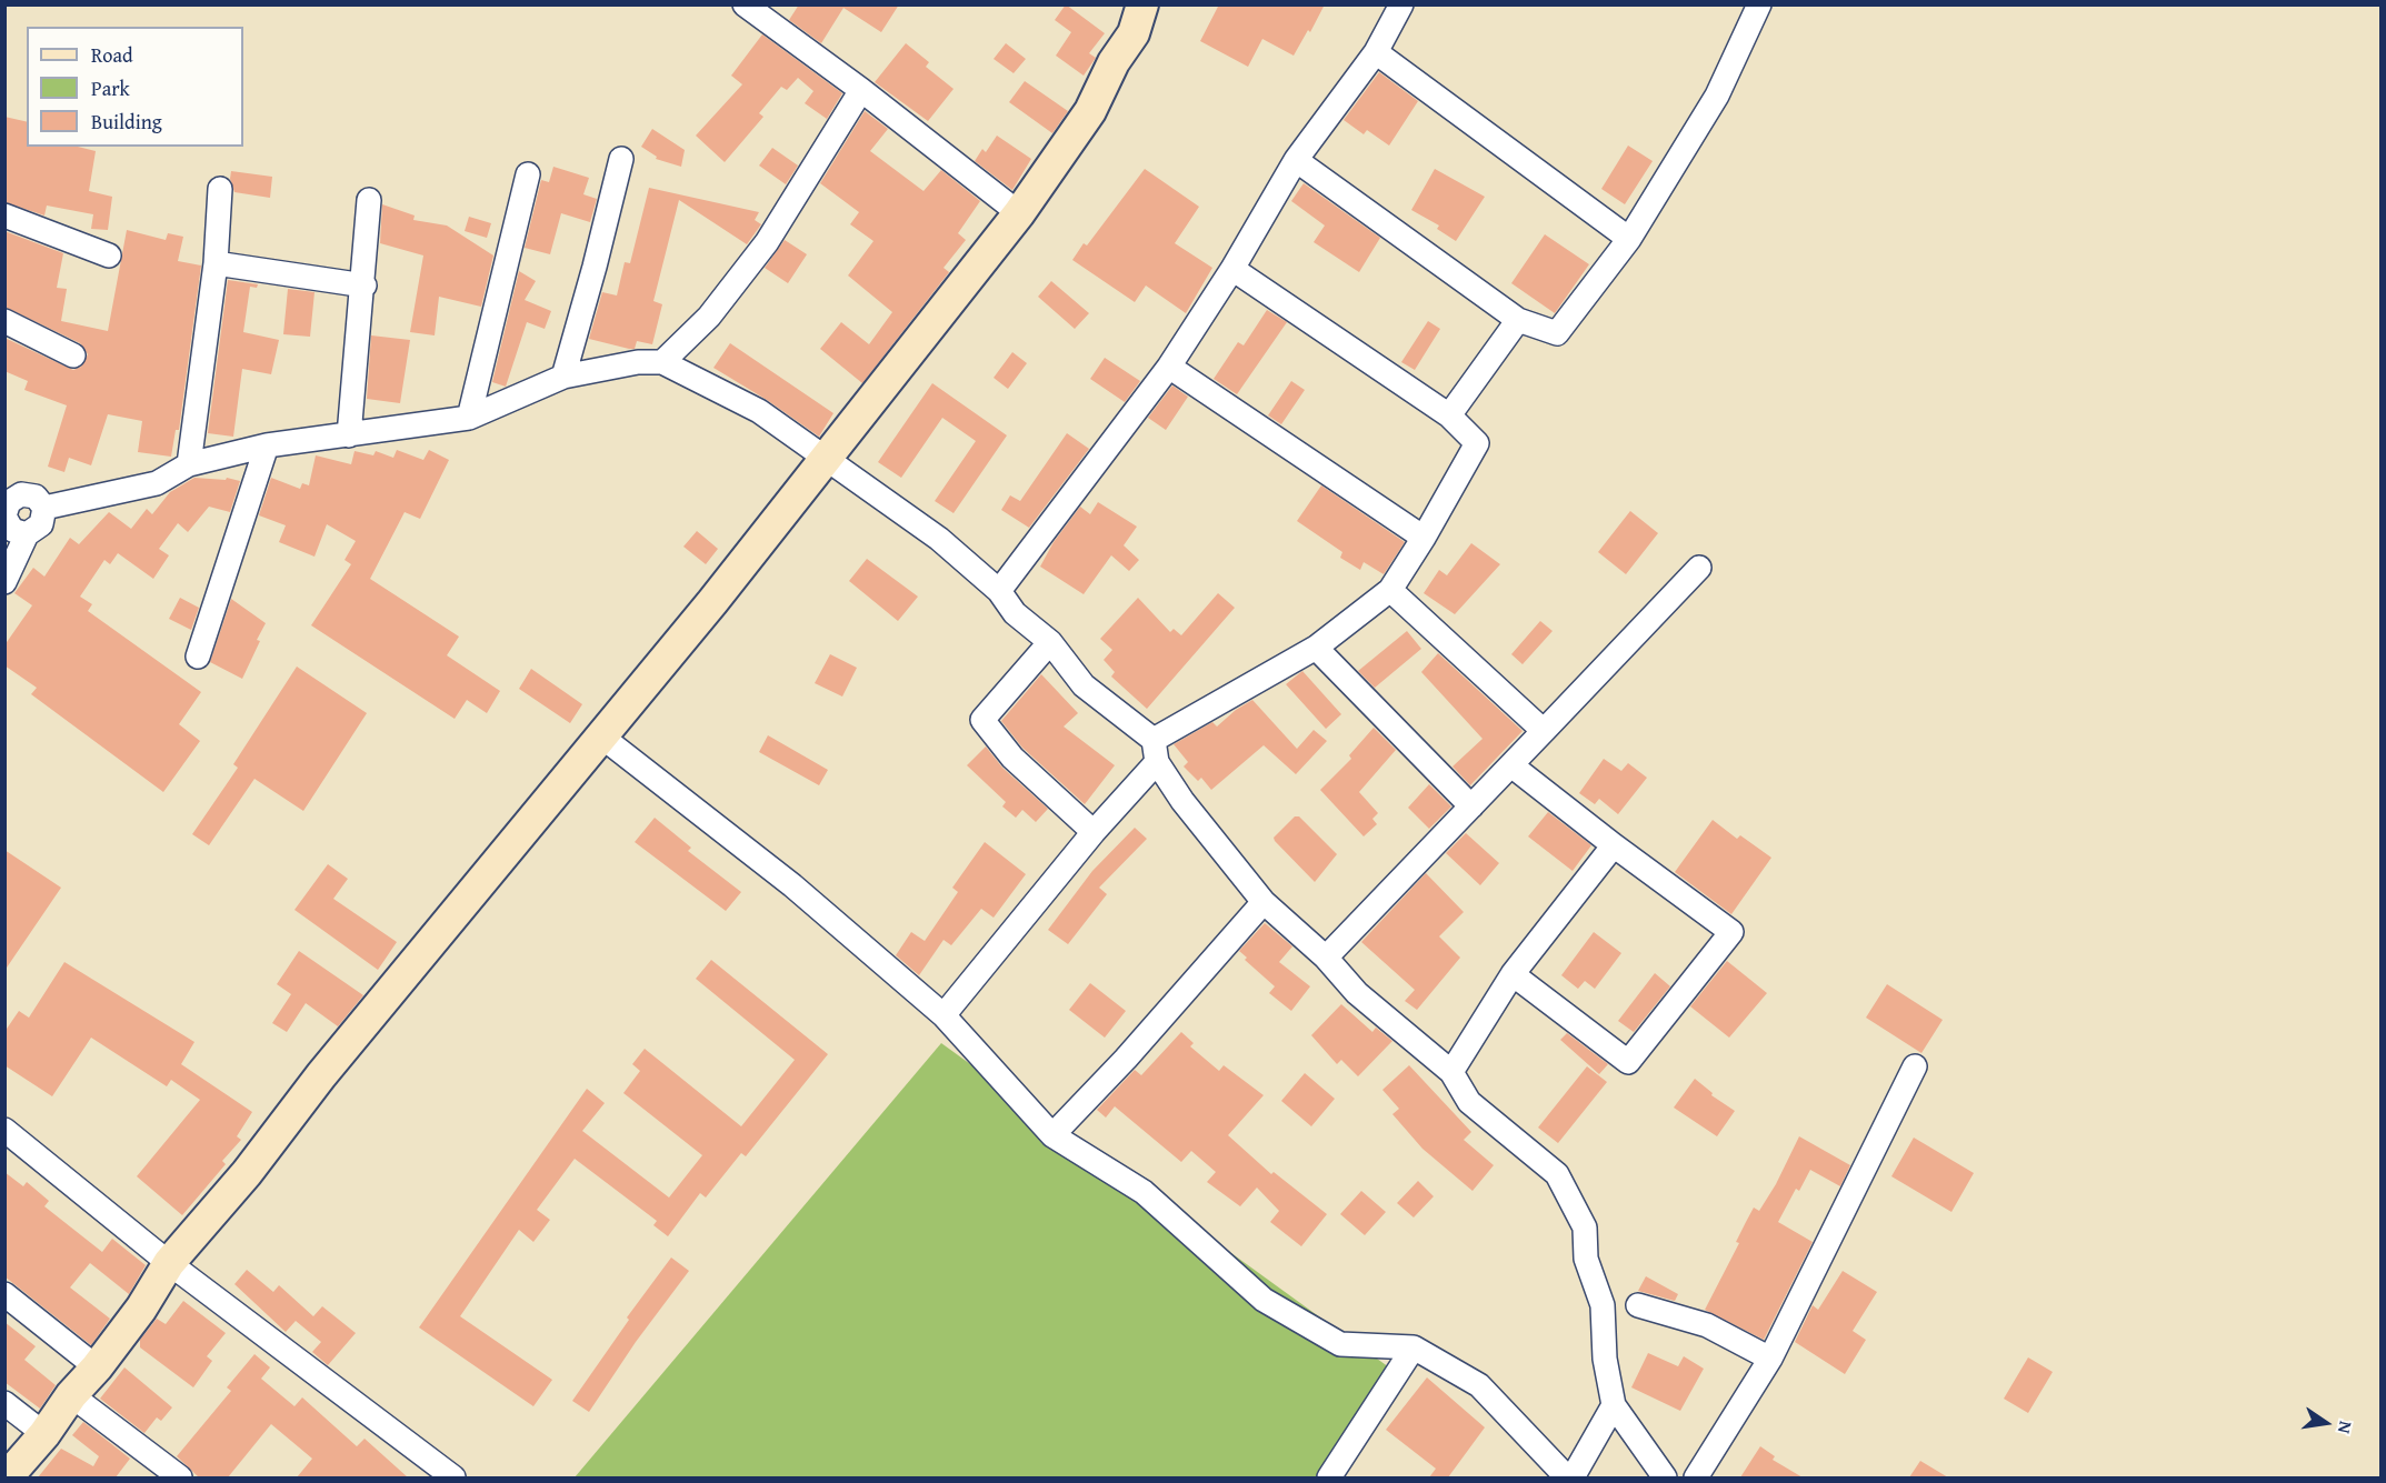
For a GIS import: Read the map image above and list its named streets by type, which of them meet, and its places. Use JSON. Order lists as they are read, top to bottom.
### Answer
{
  "legend": ["Road", "Park", "Building"],
  "north": "right"
}
